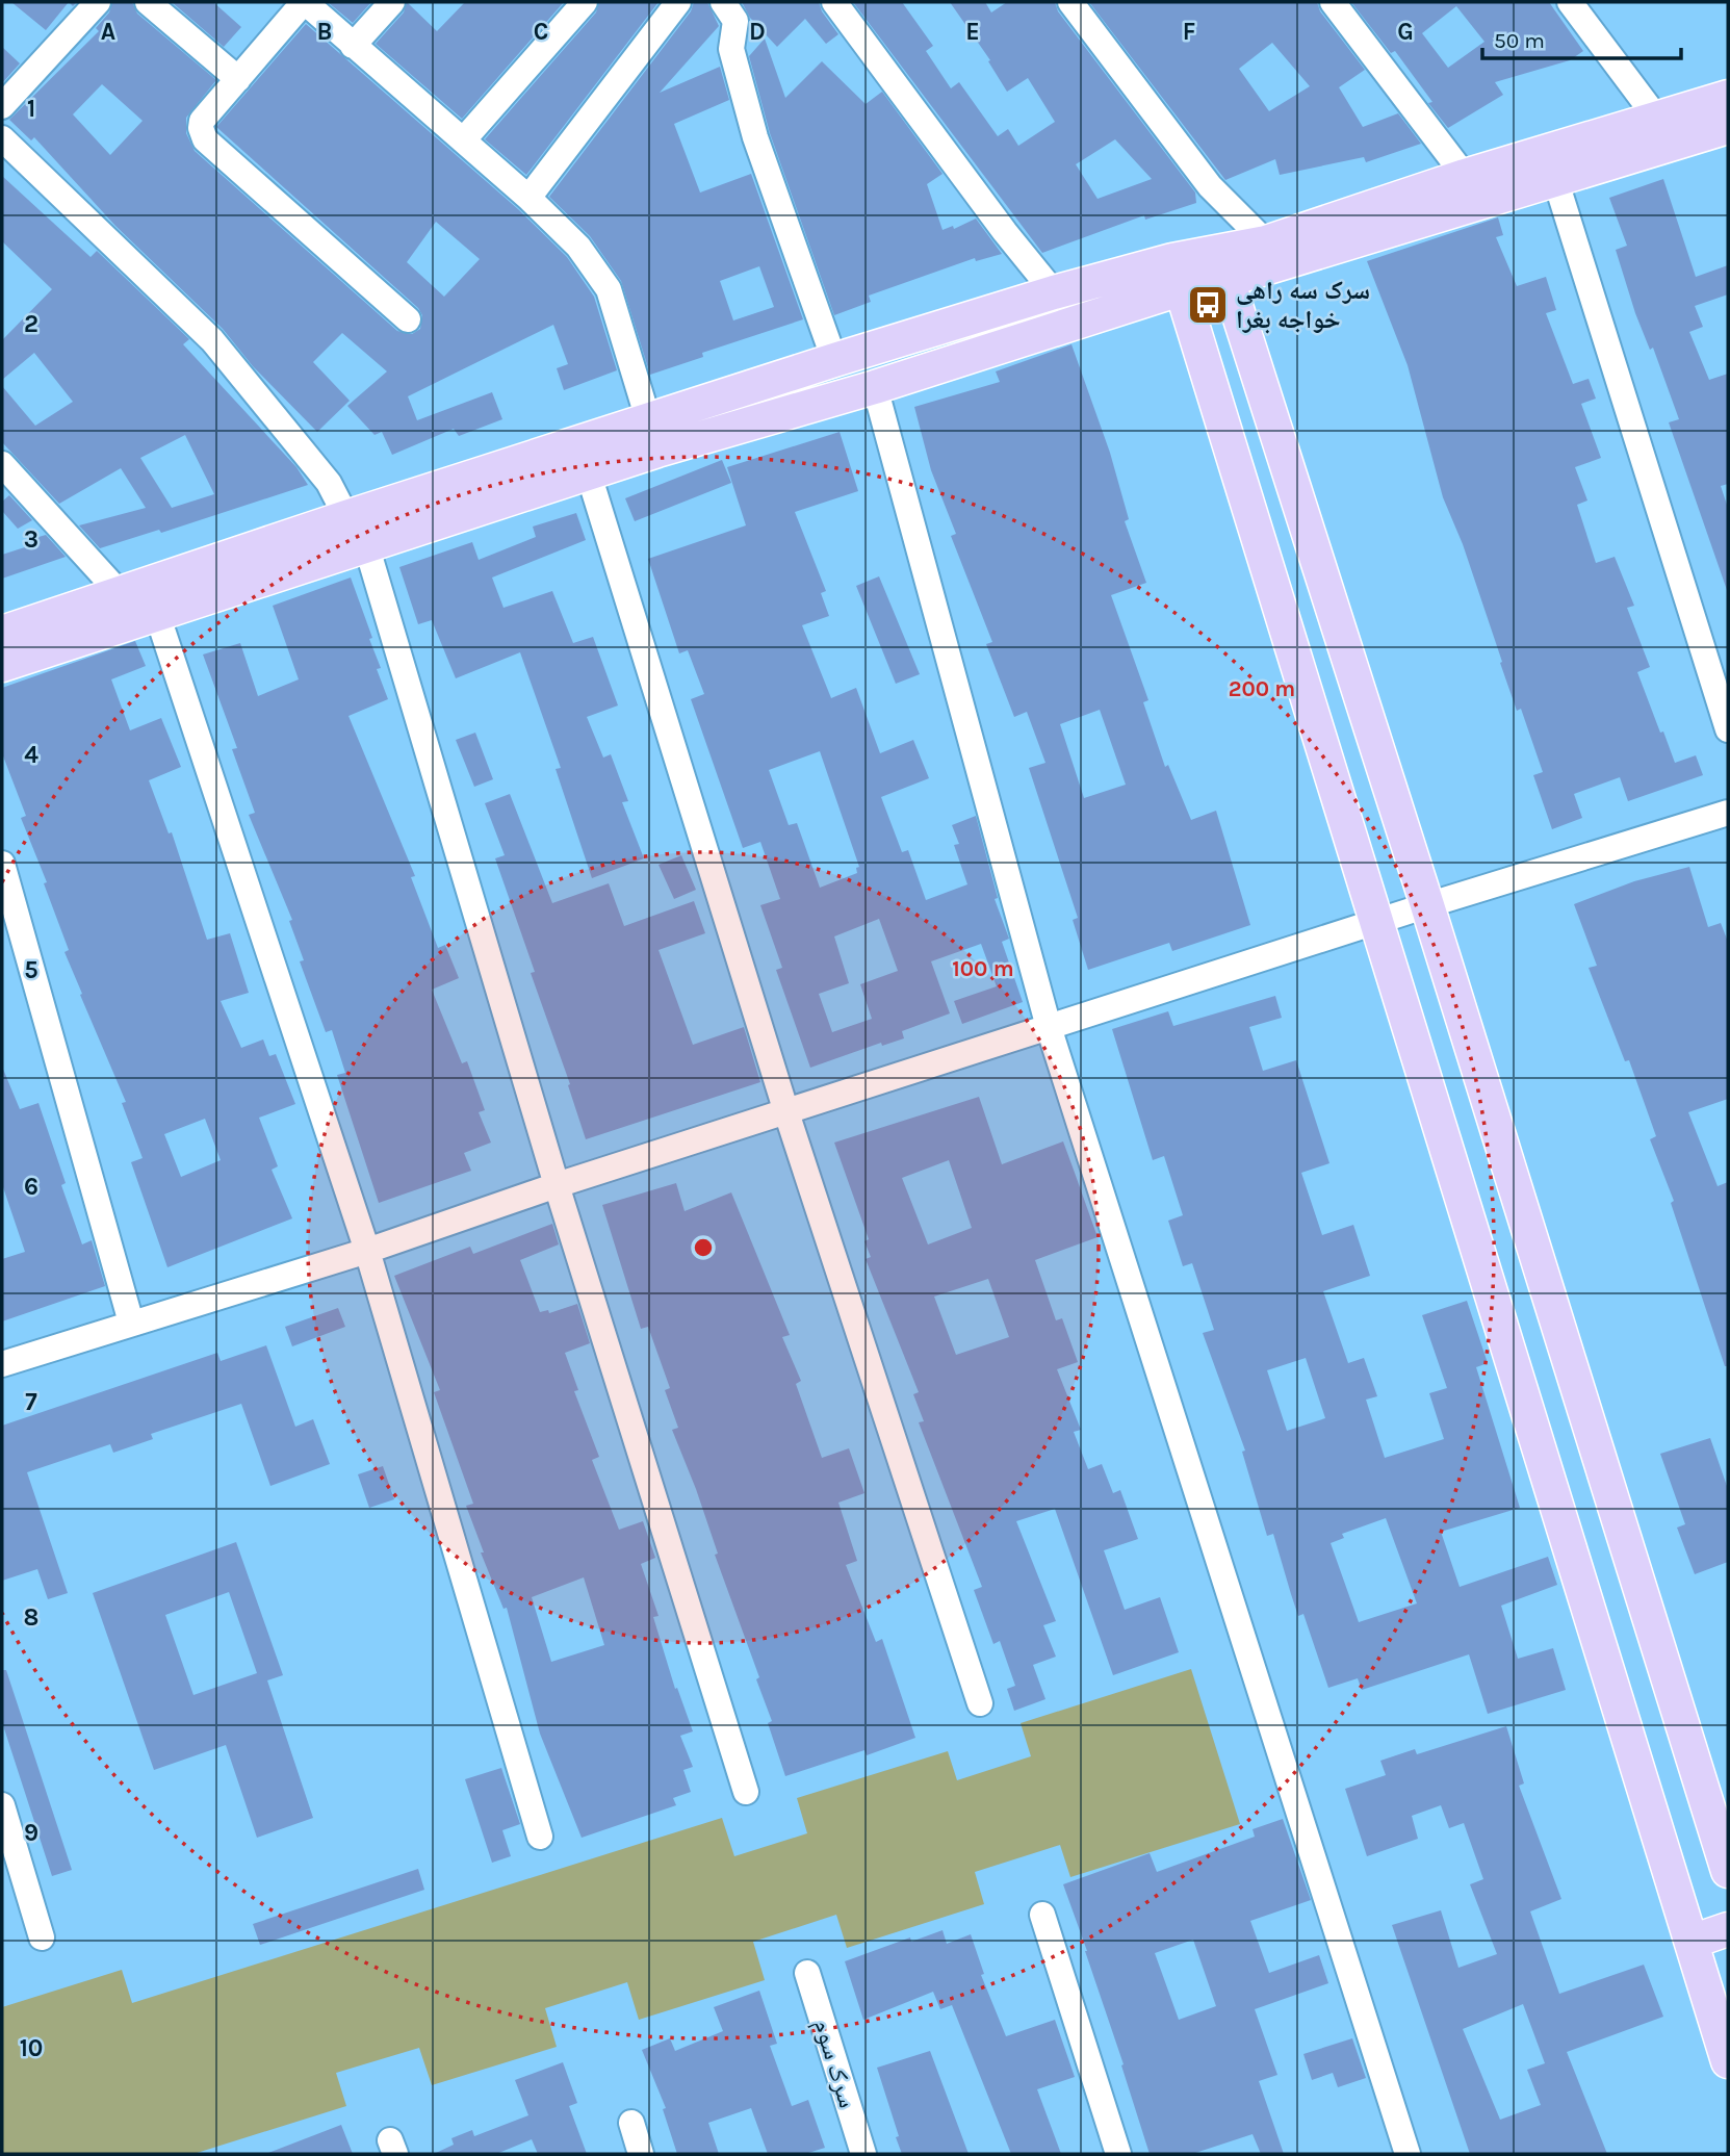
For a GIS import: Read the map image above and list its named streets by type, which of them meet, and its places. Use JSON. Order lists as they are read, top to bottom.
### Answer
{
  "streets": {
    "street": ["سرک سوم"]
  },
  "places": {
    "bus stop": ["سرک سه راهی خواجه بغرا"]
  },
  "scale_bar": "50 m",
  "grid": {
    "columns": [
      "A",
      "B",
      "C",
      "D",
      "E",
      "F",
      "G"
    ],
    "rows": [
      "1",
      "2",
      "3",
      "4",
      "5",
      "6",
      "7",
      "8",
      "9",
      "10"
    ]
  },
  "rings": ["200 m", "100 m"]
}
